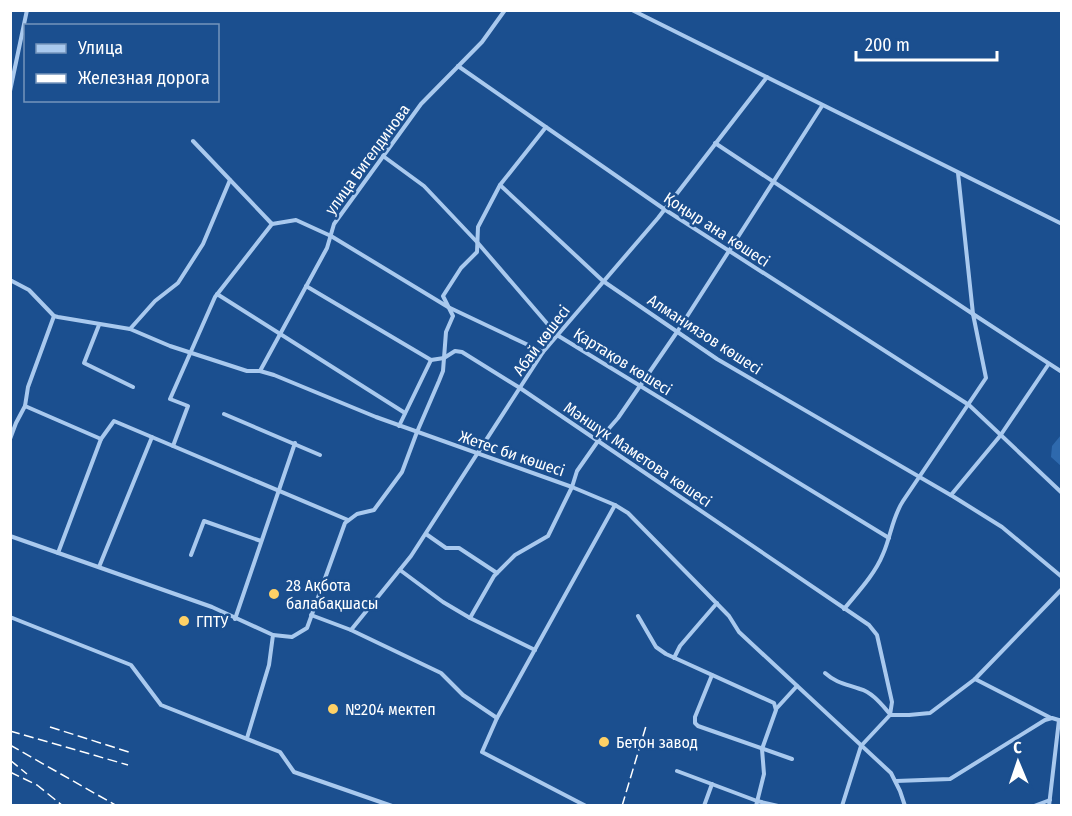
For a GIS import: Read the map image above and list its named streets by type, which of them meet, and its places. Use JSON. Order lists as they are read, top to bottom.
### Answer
{
  "streets": {
    "street": [
      "улица Бигелдинова",
      "Қоңыр ана көшесі",
      "Алманиязов көшесі",
      "Абай көшесі",
      "Қартақов көшесі",
      "Жетес би көшесі",
      "Мәншүк Маметова көшесі"
    ]
  },
  "crossings": [
    ["улица Бигелдинова", "Қоңыр ана көшесі"],
    ["улица Бигелдинова", "Қартақов көшесі"],
    ["улица Бигелдинова", "Жетес би көшесі"],
    ["Қоңыр ана көшесі", "Абай көшесі"],
    ["Алманиязов көшесі", "Абай көшесі"],
    ["Абай көшесі", "Қартақов көшесі"],
    ["Абай көшесі", "Жетес би көшесі"],
    ["Абай көшесі", "Мәншүк Маметова көшесі"]
  ],
  "places": [
    "28 Ақбота балабақшасы",
    "ГПТУ",
    "№204 мектеп",
    "Бетон завод"
  ],
  "legend": ["Улица", "Железная дорога"],
  "scale_bar": "200 m",
  "north": "top"
}
